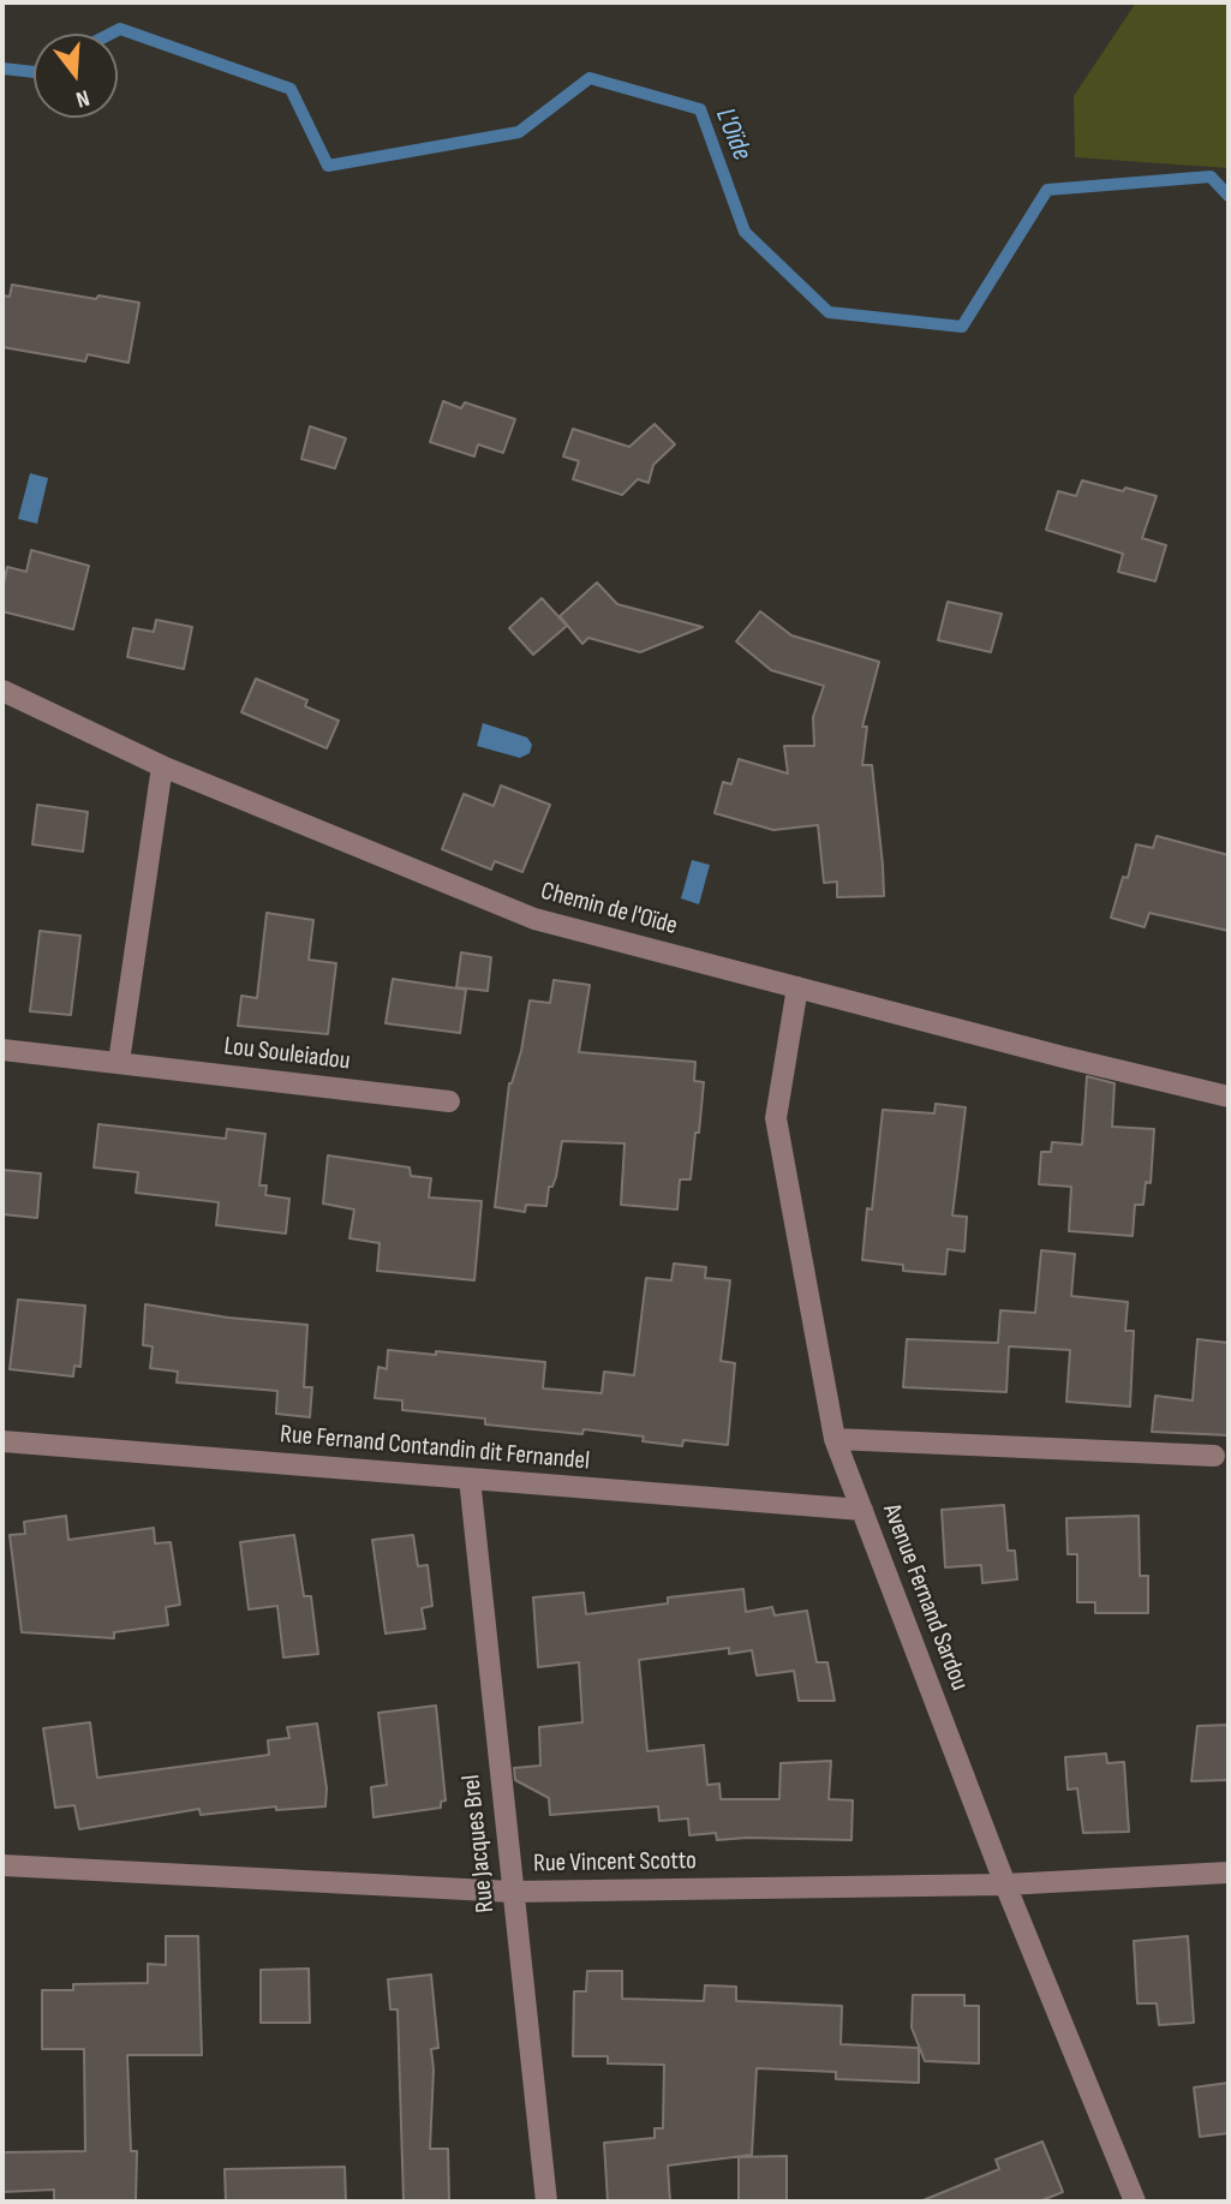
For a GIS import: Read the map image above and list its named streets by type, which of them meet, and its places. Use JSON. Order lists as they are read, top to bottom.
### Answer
{
  "streets": {
    "street": [
      "Chemin de l'Oïde",
      "Lou Souleiadou",
      "Rue Fernand Contandin dit Fernandel",
      "Avenue Fernand Sardou",
      "Rue Jacques Brel",
      "Rue Vincent Scotto"
    ]
  },
  "crossings": [
    ["Chemin de l'Oïde", "Avenue Fernand Sardou"],
    ["Rue Fernand Contandin dit Fernandel", "Avenue Fernand Sardou"],
    ["Rue Fernand Contandin dit Fernandel", "Rue Jacques Brel"],
    ["Avenue Fernand Sardou", "Rue Vincent Scotto"],
    ["Rue Jacques Brel", "Rue Vincent Scotto"]
  ],
  "water": ["L'Oïde"],
  "north": "bottom"
}
